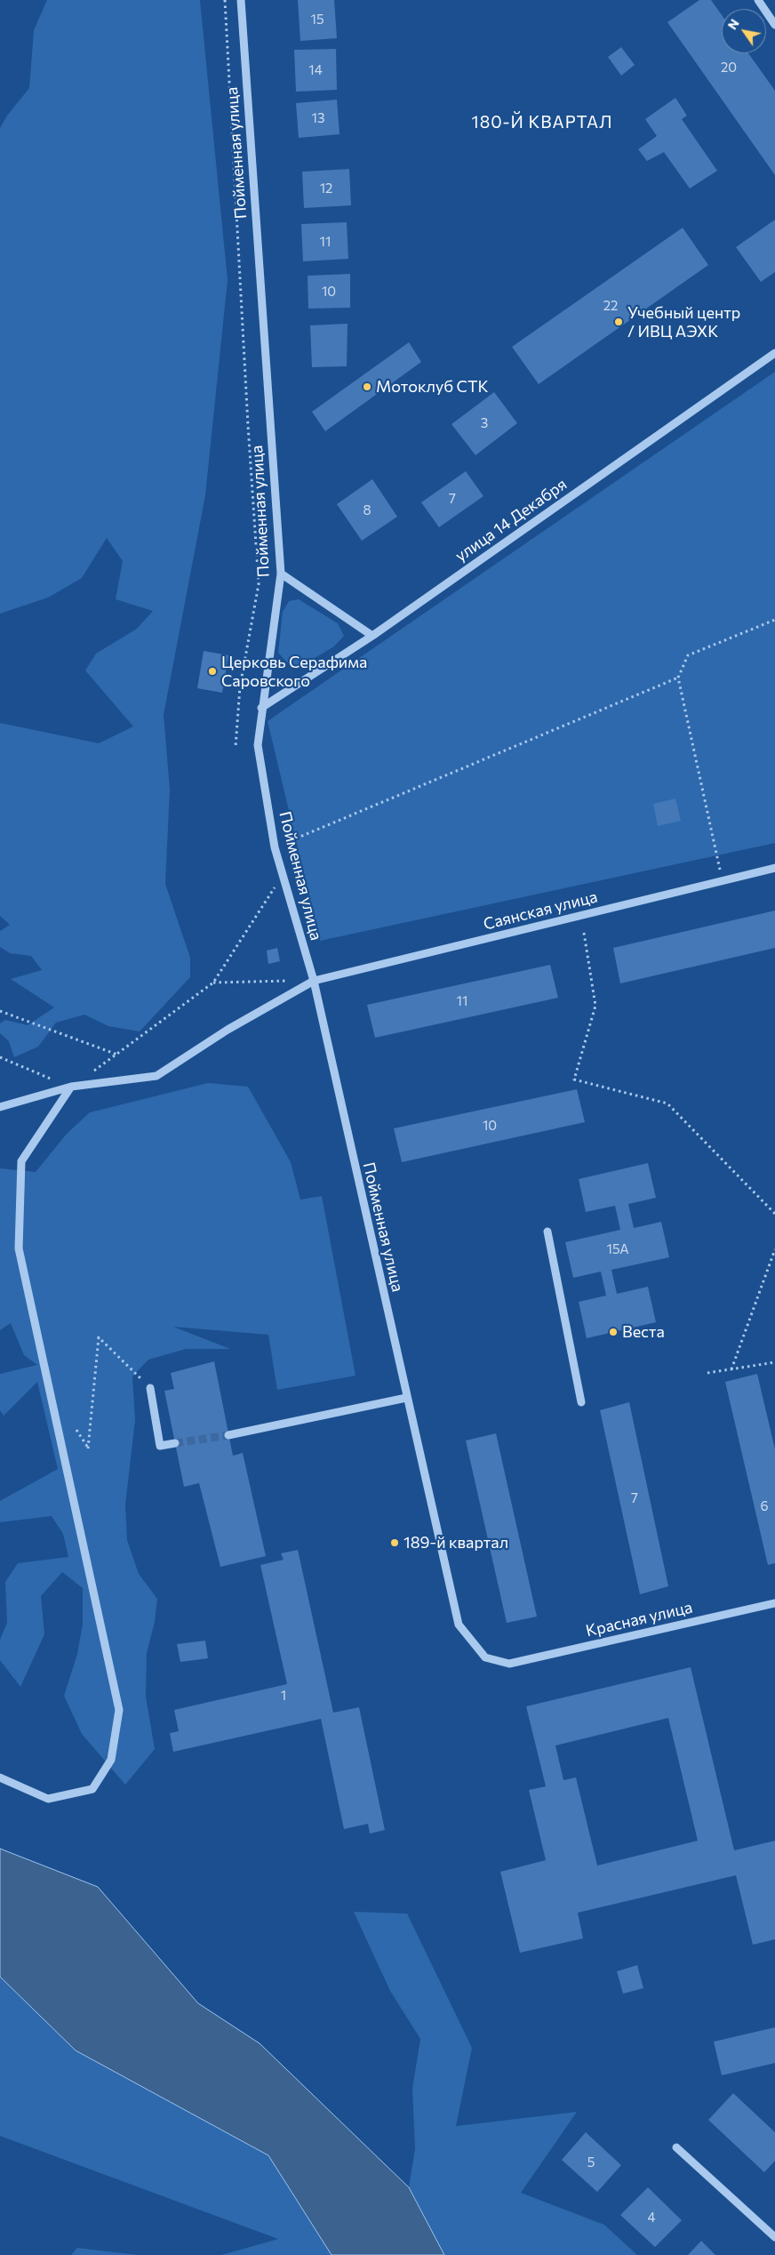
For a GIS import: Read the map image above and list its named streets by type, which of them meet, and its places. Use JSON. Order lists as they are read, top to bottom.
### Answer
{
  "streets": {
    "street": [
      "Пойменная улица",
      "улица 14 Декабря",
      "Саянская улица",
      "Красная улица"
    ]
  },
  "crossings": [
    ["Пойменная улица", "улица 14 Декабря"],
    ["Пойменная улица", "Саянская улица"],
    ["Пойменная улица", "Красная улица"]
  ],
  "districts": ["180-Й КВАРТАЛ"],
  "places": [
    "Учебный центр / ИВЦ АЭХК",
    "Мотоклуб СТК",
    "Церковь Серафима Саровского",
    "Веста",
    "189-й квартал"
  ],
  "house_numbers": [
    "15",
    "20",
    "14",
    "13",
    "12",
    "11",
    "10",
    "22",
    "3",
    "7",
    "8",
    "11",
    "10",
    "15А",
    "7",
    "6",
    "1",
    "5",
    "4"
  ],
  "north": "top left"
}
